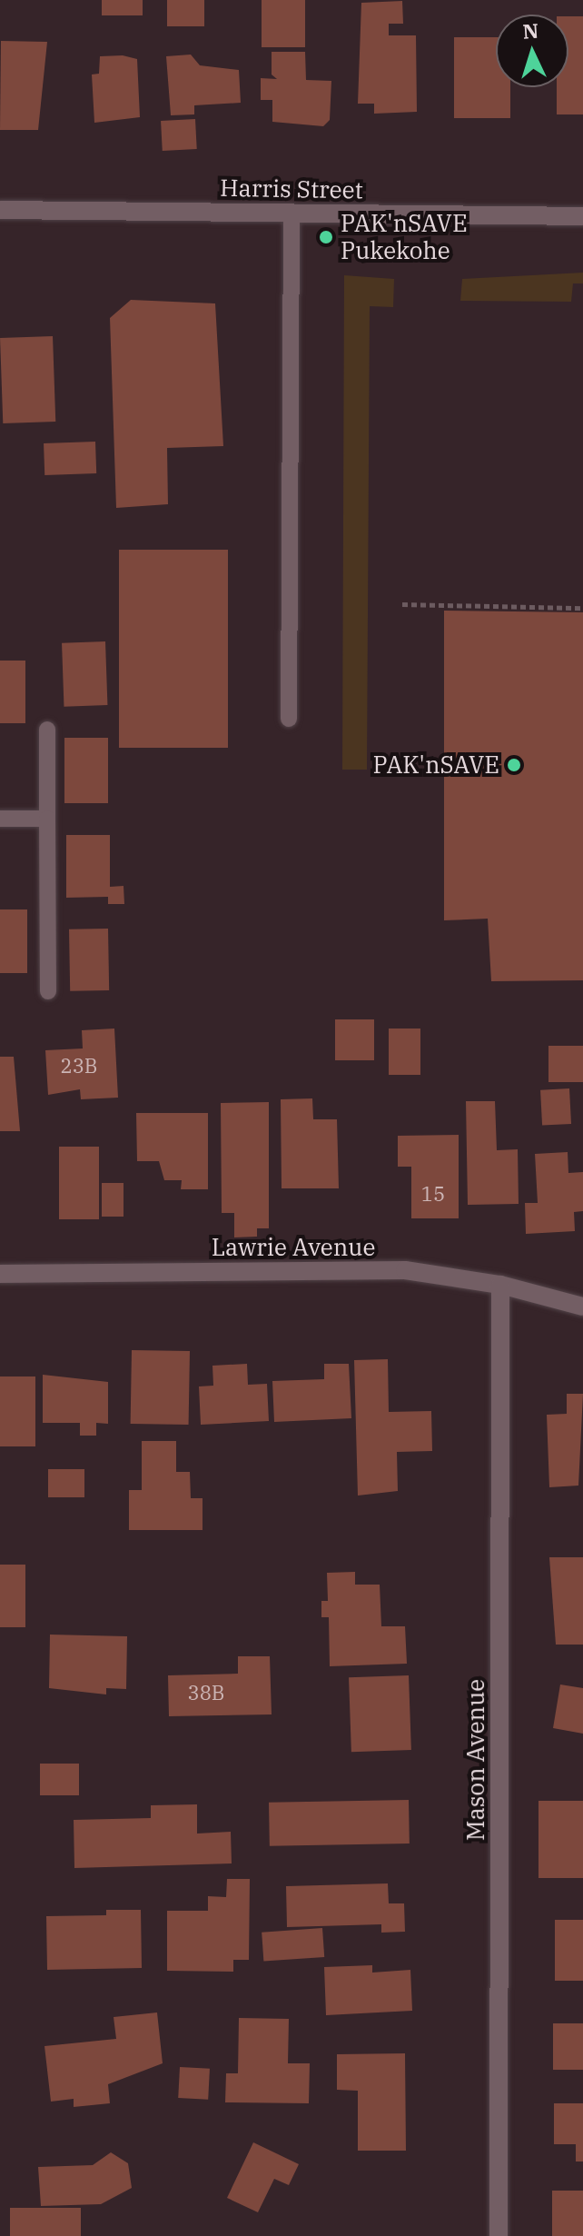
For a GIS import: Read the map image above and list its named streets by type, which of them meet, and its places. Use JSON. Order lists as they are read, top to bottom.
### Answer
{
  "streets": {
    "street": ["Harris Street", "Lawrie Avenue", "Mason Avenue"]
  },
  "crossings": [
    ["Lawrie Avenue", "Mason Avenue"]
  ],
  "places": ["PAK'nSAVE Pukekohe", "PAK'nSAVE"],
  "house_numbers": ["23B", "15", "38B"],
  "north": "top"
}
